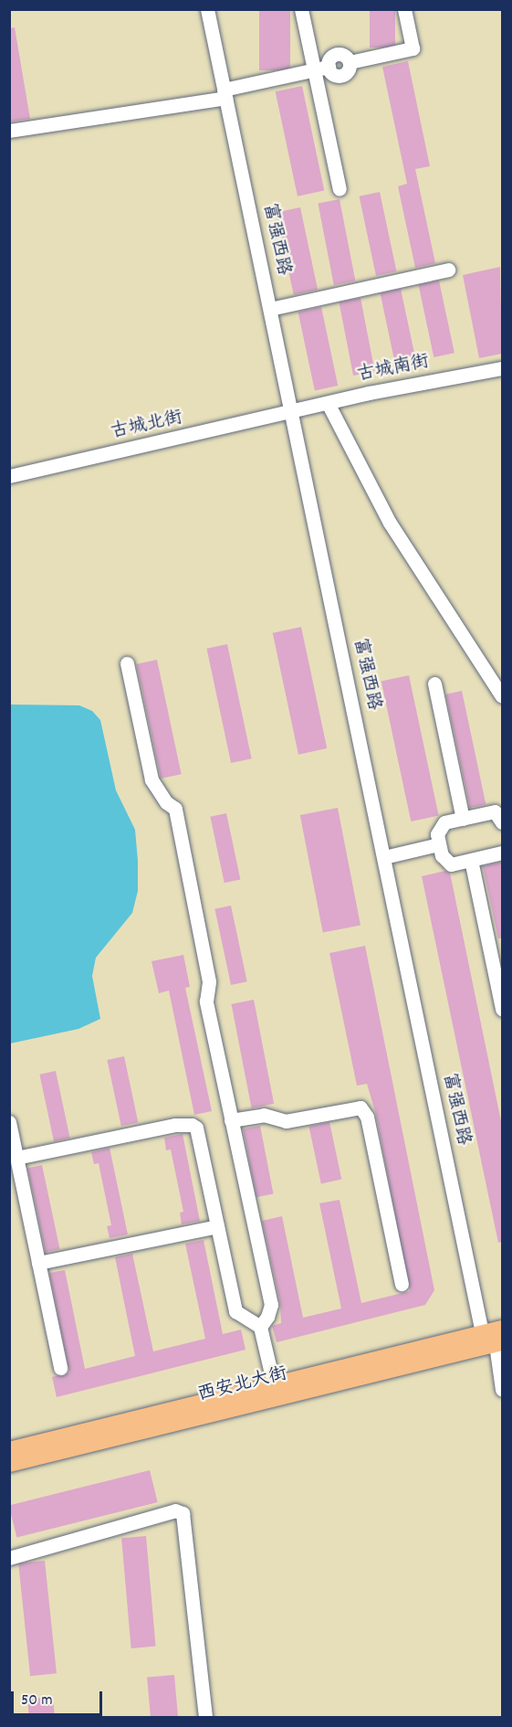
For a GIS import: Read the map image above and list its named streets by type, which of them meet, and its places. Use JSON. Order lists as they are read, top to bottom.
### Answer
{
  "streets": {
    "main road": ["西安北大街"],
    "street": ["富强西路", "古城南街", "古城北街"]
  },
  "crossings": [
    ["富强西路", "古城南街"],
    ["富强西路", "古城北街"],
    ["富强西路", "西安北大街"],
    ["古城南街", "古城北街"]
  ],
  "scale_bar": "50 m"
}
